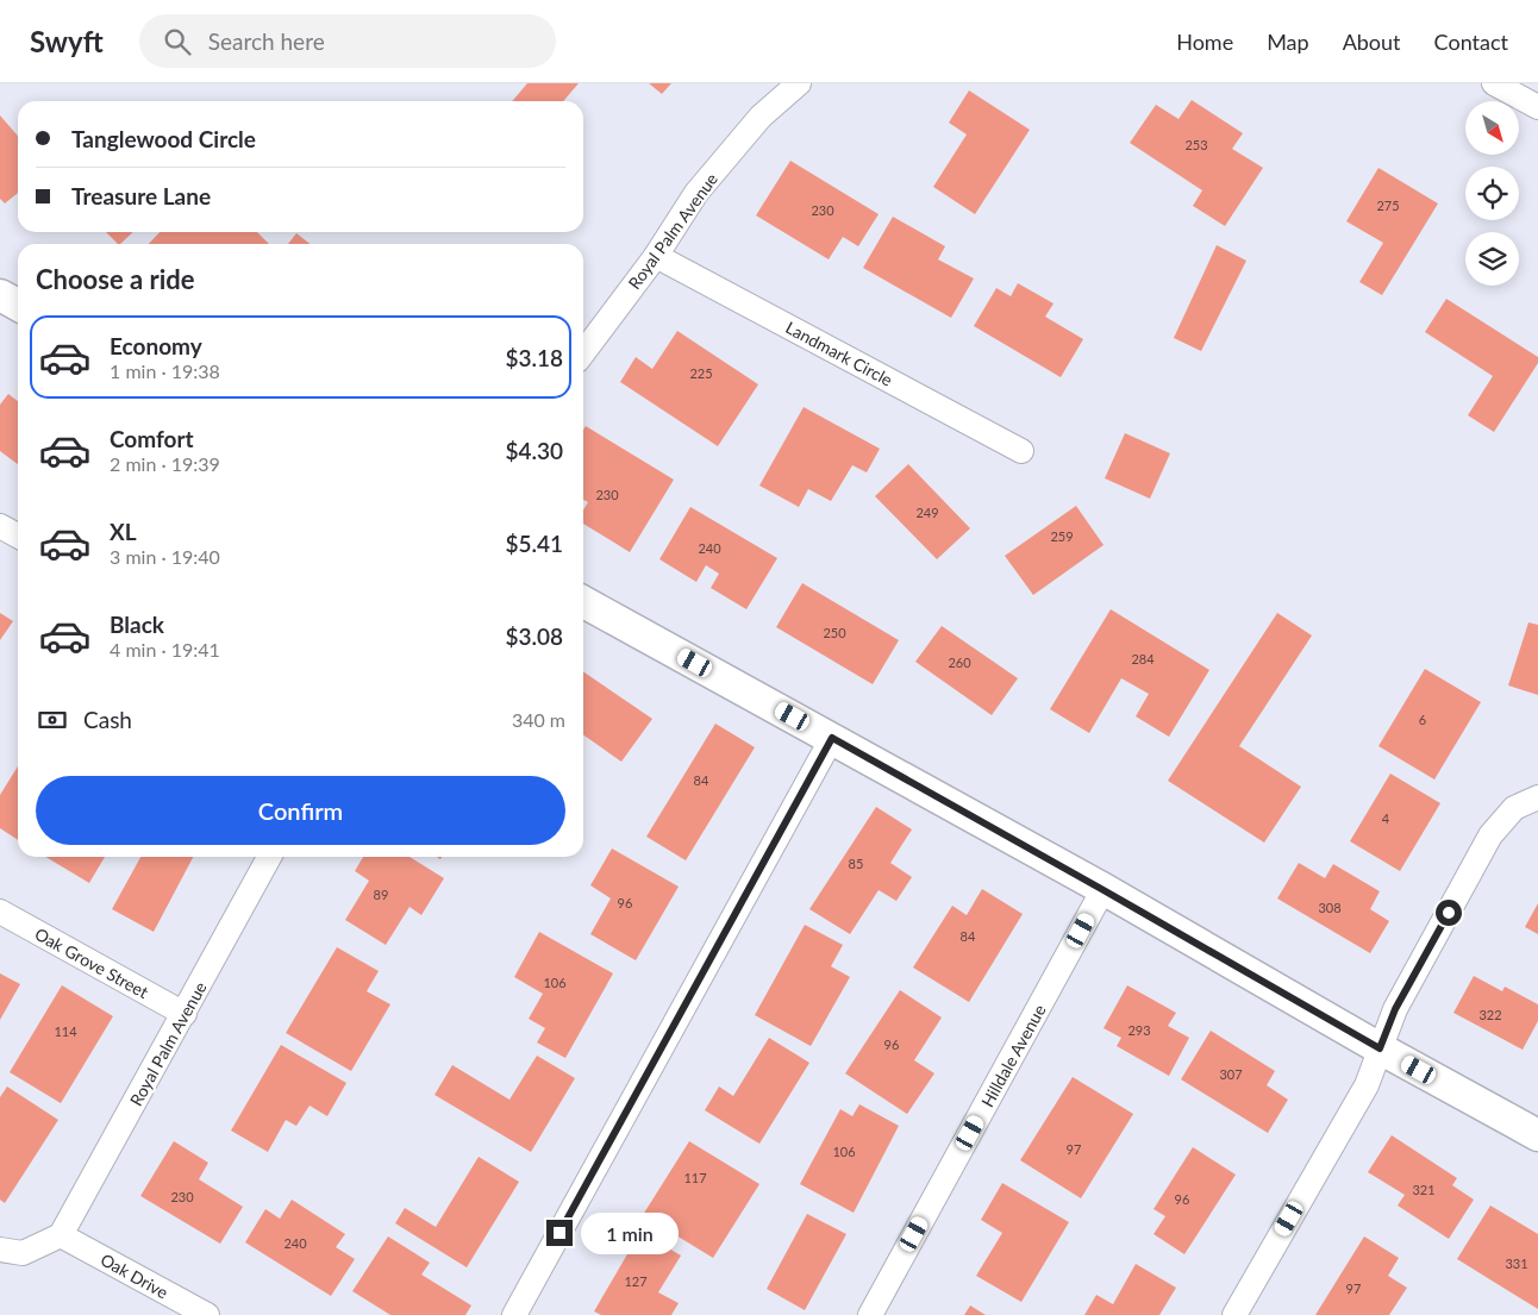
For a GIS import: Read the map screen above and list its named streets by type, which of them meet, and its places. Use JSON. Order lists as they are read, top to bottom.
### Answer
{
  "streets": {
    "street": [
      "Royal Palm Avenue",
      "Landmark Circle",
      "Oak Grove Street",
      "Hilldale Avenue",
      "Oak Drive"
    ]
  },
  "crossings": [
    ["Royal Palm Avenue", "Landmark Circle"],
    ["Royal Palm Avenue", "Oak Grove Street"],
    ["Royal Palm Avenue", "Oak Drive"]
  ],
  "house_numbers": [
    "253",
    "275",
    "230",
    "225",
    "230",
    "249",
    "259",
    "240",
    "250",
    "284",
    "260",
    "6",
    "84",
    "4",
    "85",
    "89",
    "96",
    "308",
    "84",
    "106",
    "322",
    "293",
    "114",
    "96",
    "307",
    "97",
    "106",
    "117",
    "321",
    "230",
    "96",
    "240",
    "331",
    "127",
    "97"
  ],
  "north": "bottom right",
  "page": {
    "header": "Swyft",
    "search": "Search here",
    "nav": [
      "Home",
      "Map",
      "About",
      "Contact"
    ],
    "banner": ["Tanglewood Circle", "Treasure Lane"],
    "heading": "Choose a ride",
    "list": [
      {
        "name": "Economy",
        "note": "1 min · 19:38",
        "value": "$3.18"
      },
      {
        "name": "Comfort",
        "note": "2 min · 19:39",
        "value": "$4.30"
      },
      {
        "name": "XL",
        "note": "3 min · 19:40",
        "value": "$5.41"
      },
      {
        "name": "Black",
        "note": "4 min · 19:41",
        "value": "$3.08"
      }
    ],
    "pay": ["Cash", "340 m"],
    "buttons": "Confirm",
    "bubble": "1 min"
  }
}
